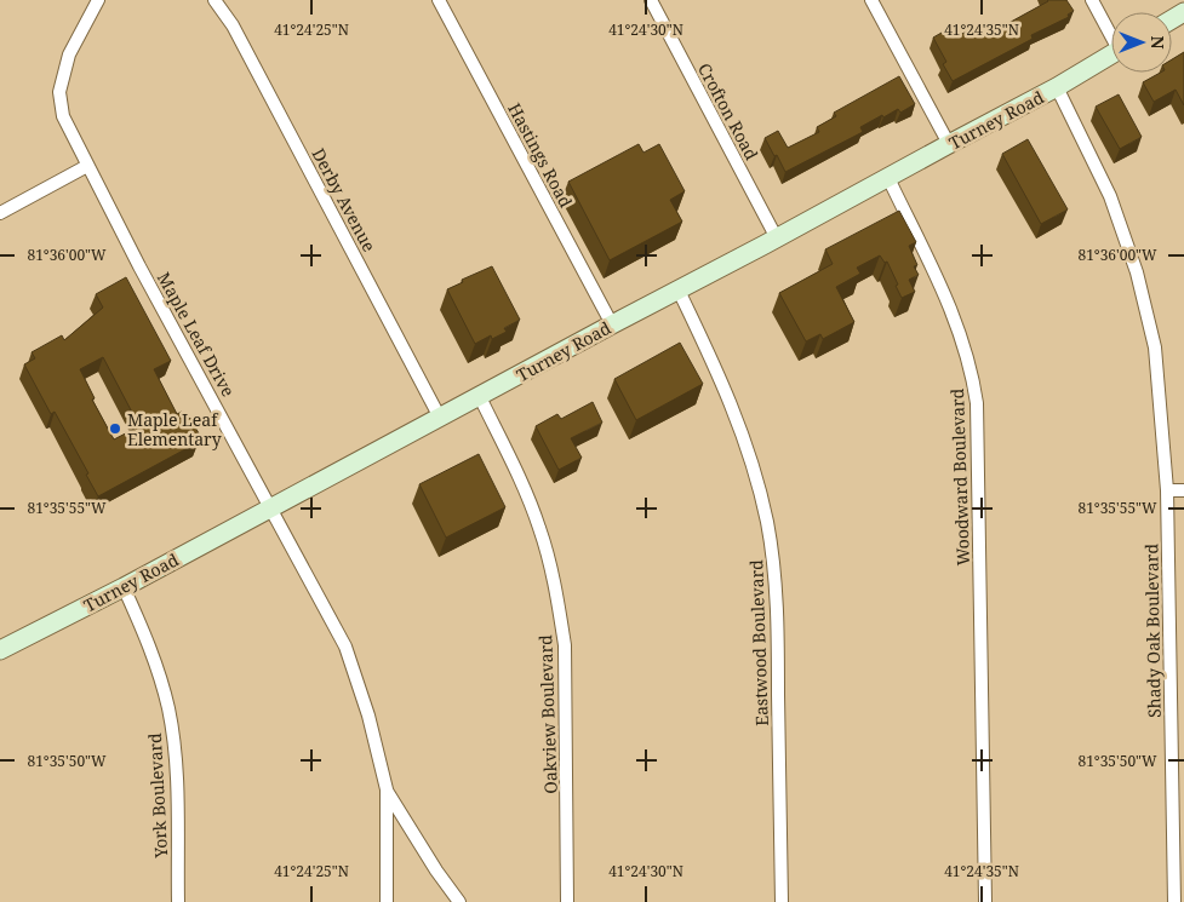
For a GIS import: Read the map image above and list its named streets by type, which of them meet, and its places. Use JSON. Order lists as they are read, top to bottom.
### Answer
{
  "streets": {
    "main road": ["Turney Road"],
    "street": [
      "Crofton Road",
      "Hastings Road",
      "Derby Avenue",
      "Maple Leaf Drive",
      "Woodward Boulevard",
      "Shady Oak Boulevard",
      "Eastwood Boulevard",
      "Oakview Boulevard",
      "York Boulevard"
    ]
  },
  "crossings": [
    ["Crofton Road", "Turney Road"],
    ["Turney Road", "Hastings Road"],
    ["Turney Road", "Derby Avenue"],
    ["Turney Road", "Maple Leaf Drive"],
    ["Turney Road", "Woodward Boulevard"],
    ["Turney Road", "Shady Oak Boulevard"],
    ["Turney Road", "Eastwood Boulevard"],
    ["Turney Road", "Oakview Boulevard"],
    ["Turney Road", "York Boulevard"]
  ],
  "places": ["Maple Leaf Elementary"],
  "north": "right",
  "coordinates": [
    "41°24'25\"N",
    "41°24'30\"N",
    "41°24'35\"N",
    "81°36'00\"W",
    "81°35'55\"W",
    "81°35'50\"W"
  ]
}
